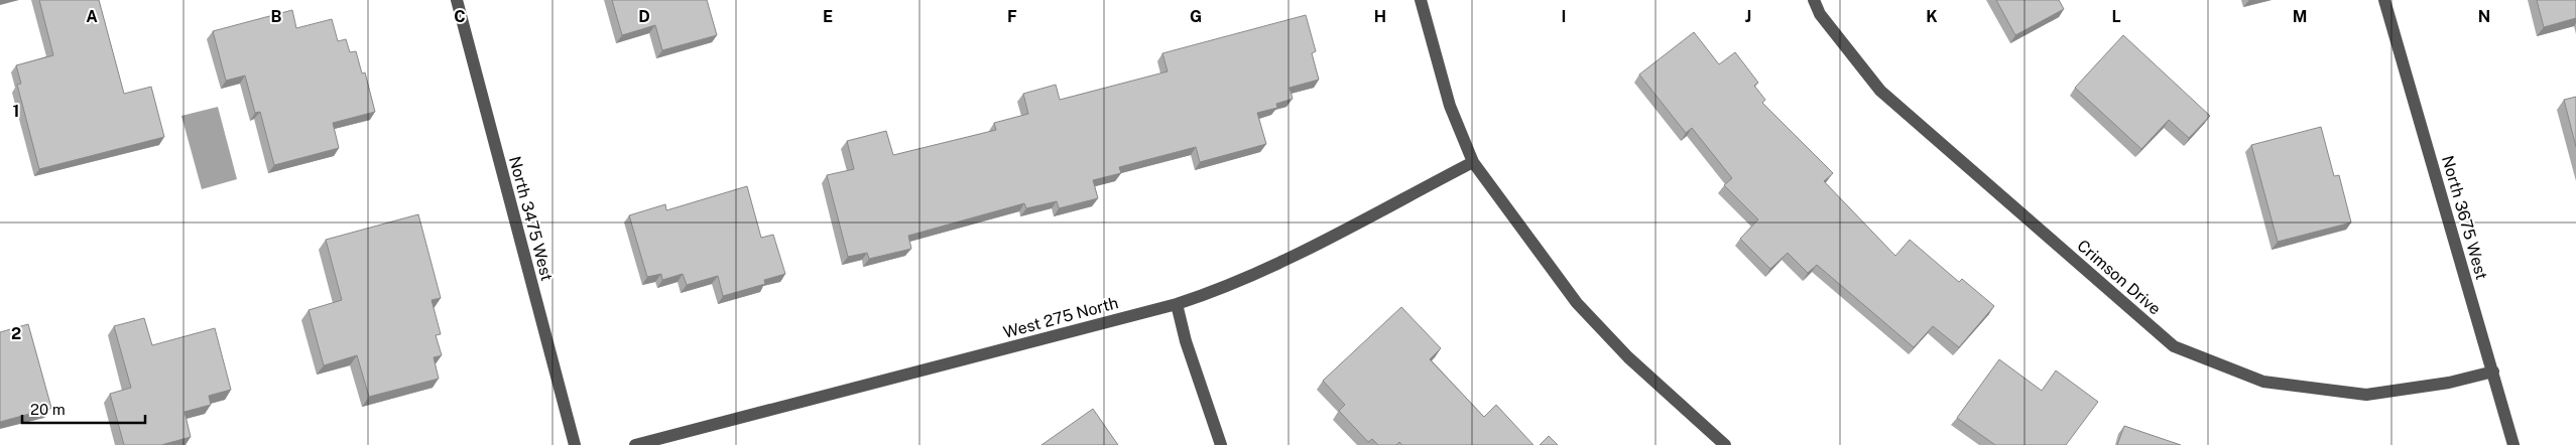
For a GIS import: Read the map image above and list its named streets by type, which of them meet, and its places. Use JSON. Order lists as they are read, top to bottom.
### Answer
{
  "streets": {
    "street": [
      "North 3675 West",
      "North 3475 West",
      "Crimson Drive",
      "West 275 North"
    ]
  },
  "crossings": [
    ["North 3675 West", "Crimson Drive"]
  ],
  "scale_bar": "20 m",
  "grid": {
    "columns": [
      "A",
      "B",
      "C",
      "D",
      "E",
      "F",
      "G",
      "H",
      "I",
      "J",
      "K",
      "L",
      "M",
      "N"
    ],
    "rows": ["1", "2"]
  }
}
